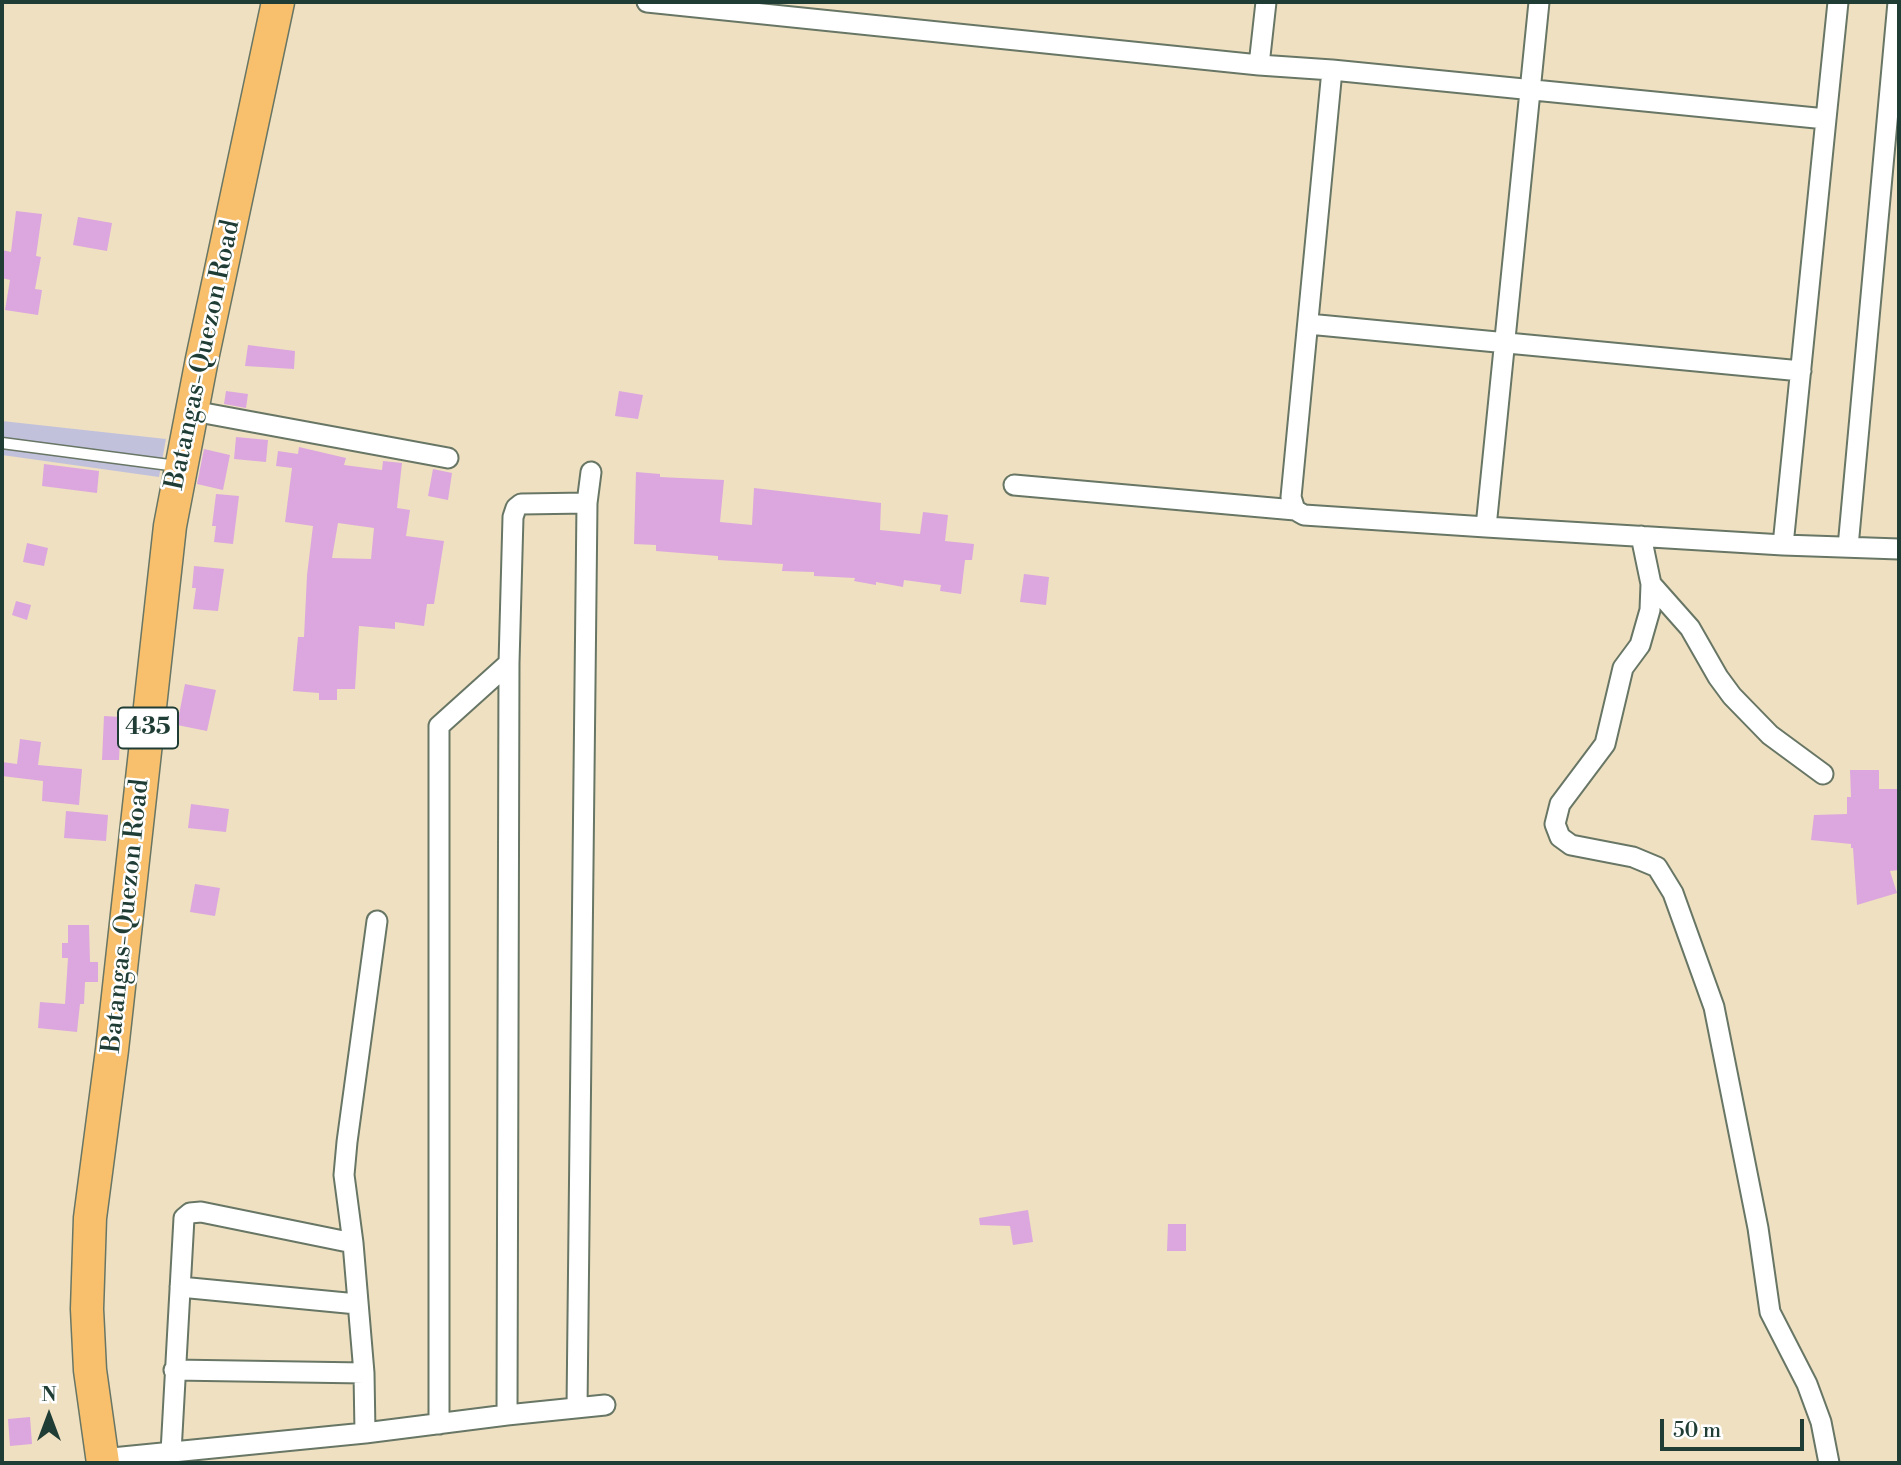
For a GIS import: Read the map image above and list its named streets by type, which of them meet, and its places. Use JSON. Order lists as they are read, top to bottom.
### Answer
{
  "streets": {
    "main road": ["Batangas-Quezon Road", "435"]
  },
  "scale_bar": "50 m",
  "north": "top"
}
